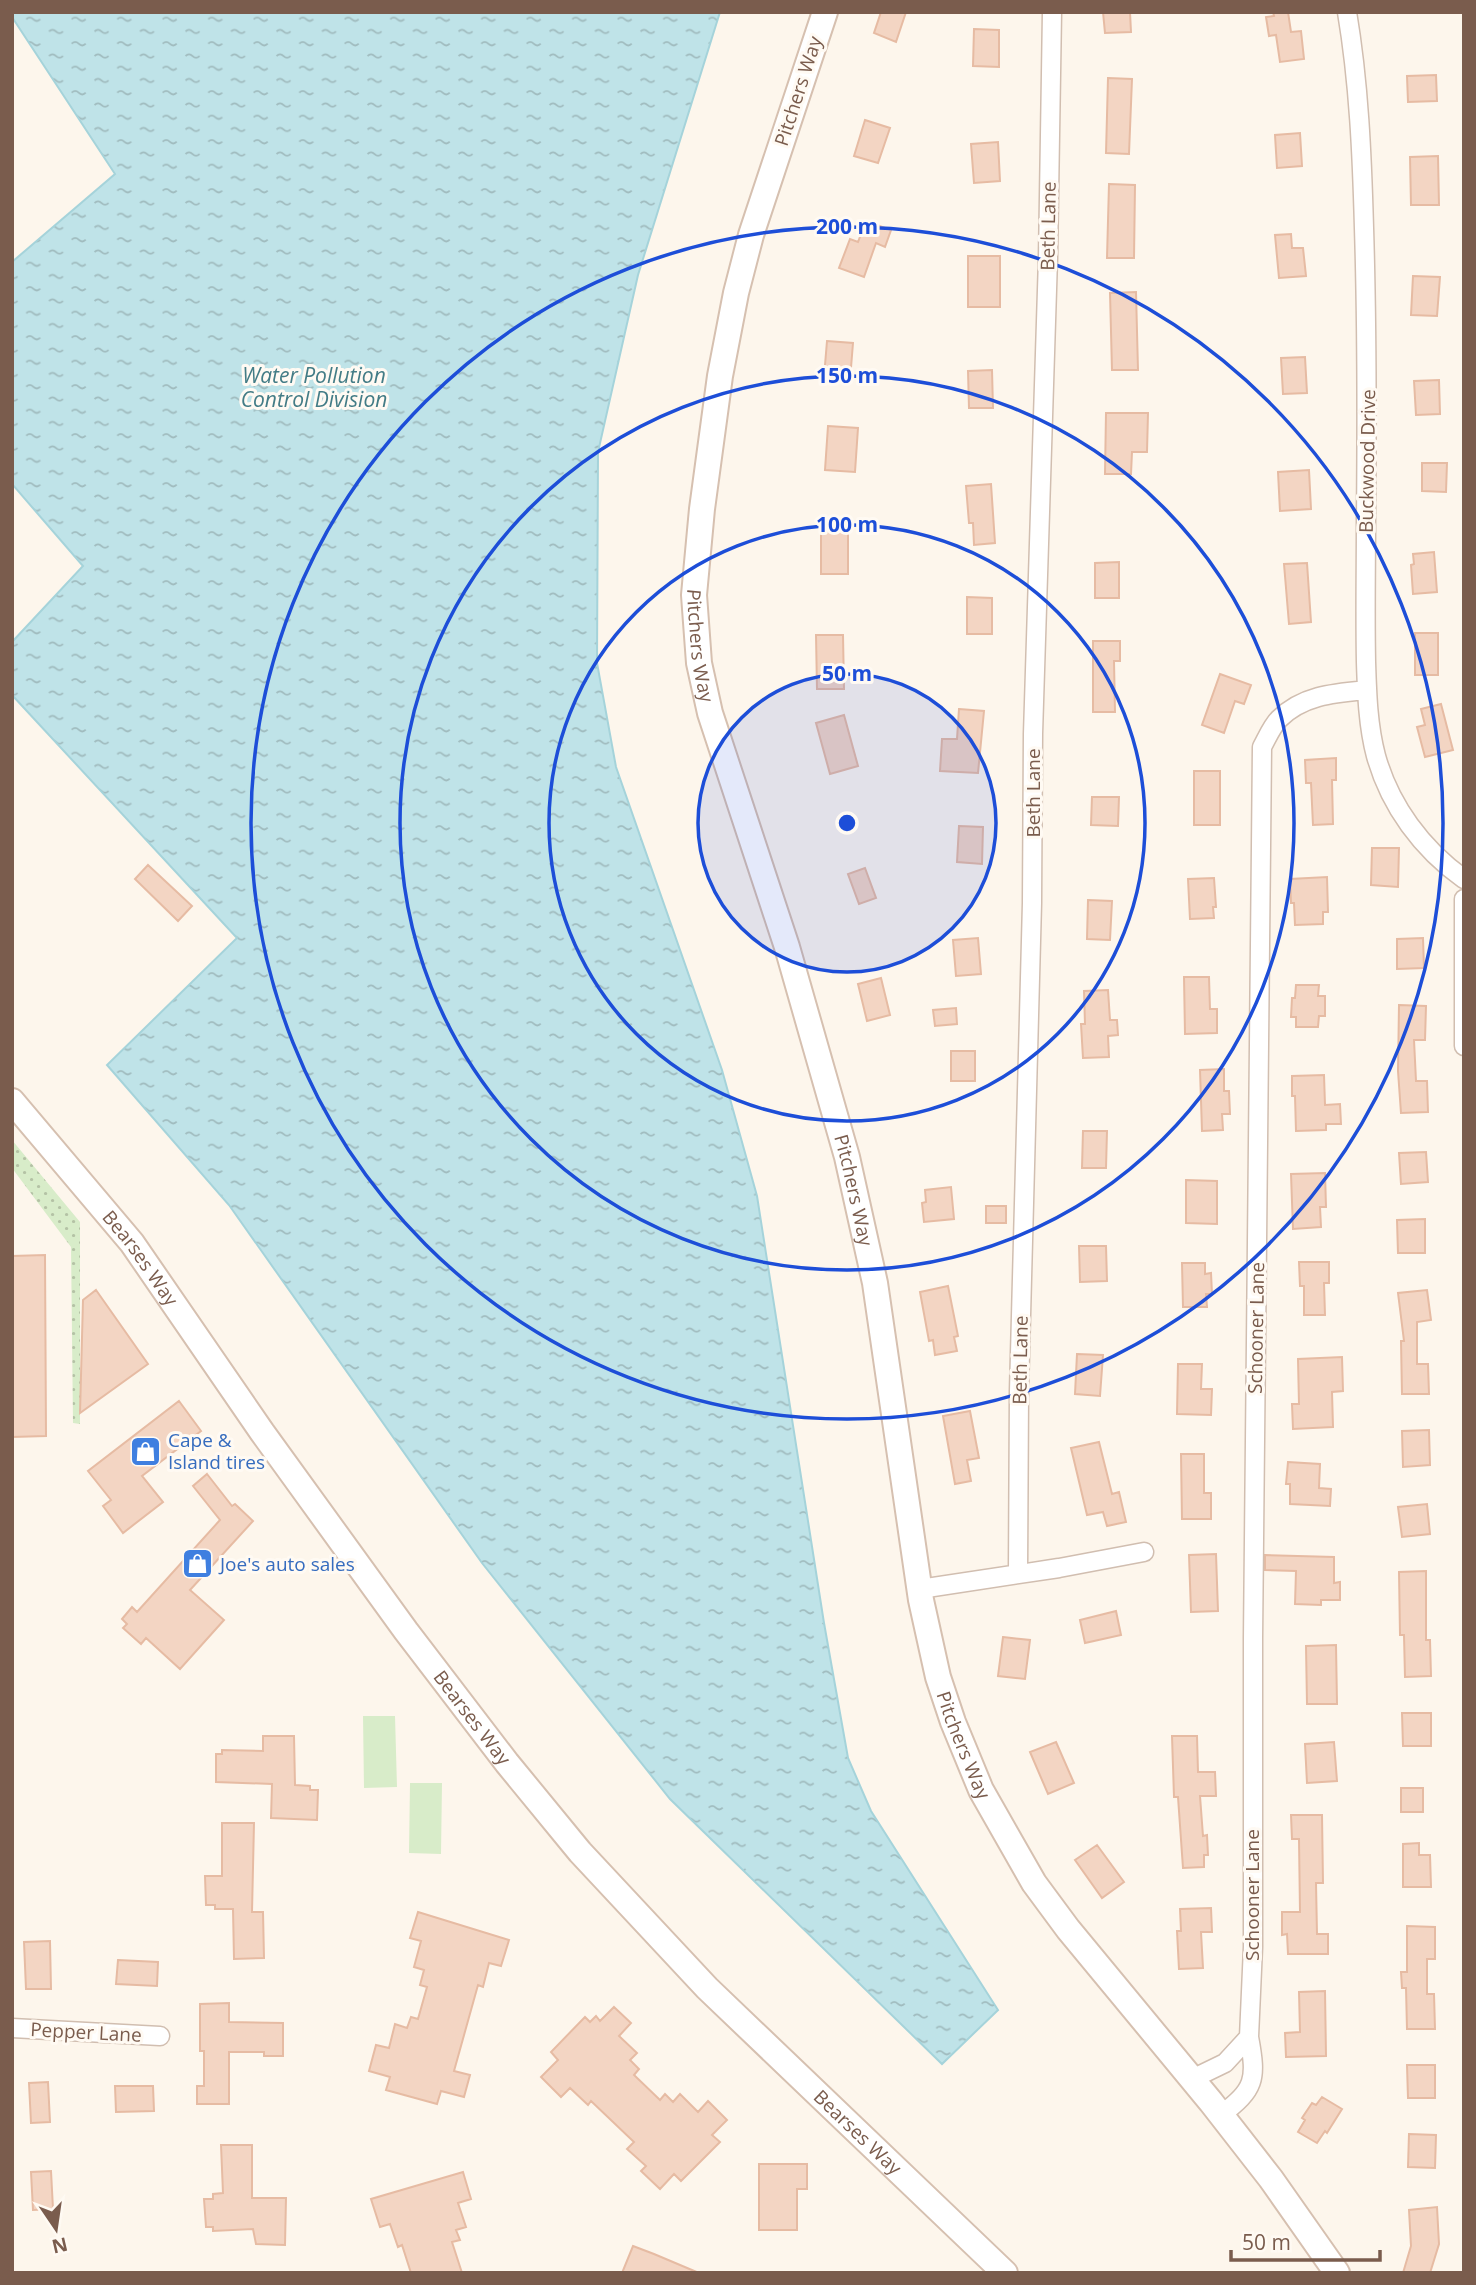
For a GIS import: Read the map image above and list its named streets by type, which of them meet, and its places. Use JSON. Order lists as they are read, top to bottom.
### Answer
{
  "streets": {
    "main road": ["Pitchers Way", "Bearses Way"],
    "street": [
      "Beth Lane",
      "Buckwood Drive",
      "Schooner Lane",
      "Pepper Lane"
    ]
  },
  "crossings": [
    ["Pitchers Way", "Schooner Lane"],
    ["Buckwood Drive", "Schooner Lane"]
  ],
  "water": ["Water Pollution Control Division"],
  "places": {
    "shop": ["Cape & Island tires", "Joe's auto sales"]
  },
  "scale_bar": "50 m",
  "north": "bottom",
  "rings": [
    "200 m",
    "150 m",
    "100 m",
    "50 m"
  ]
}
